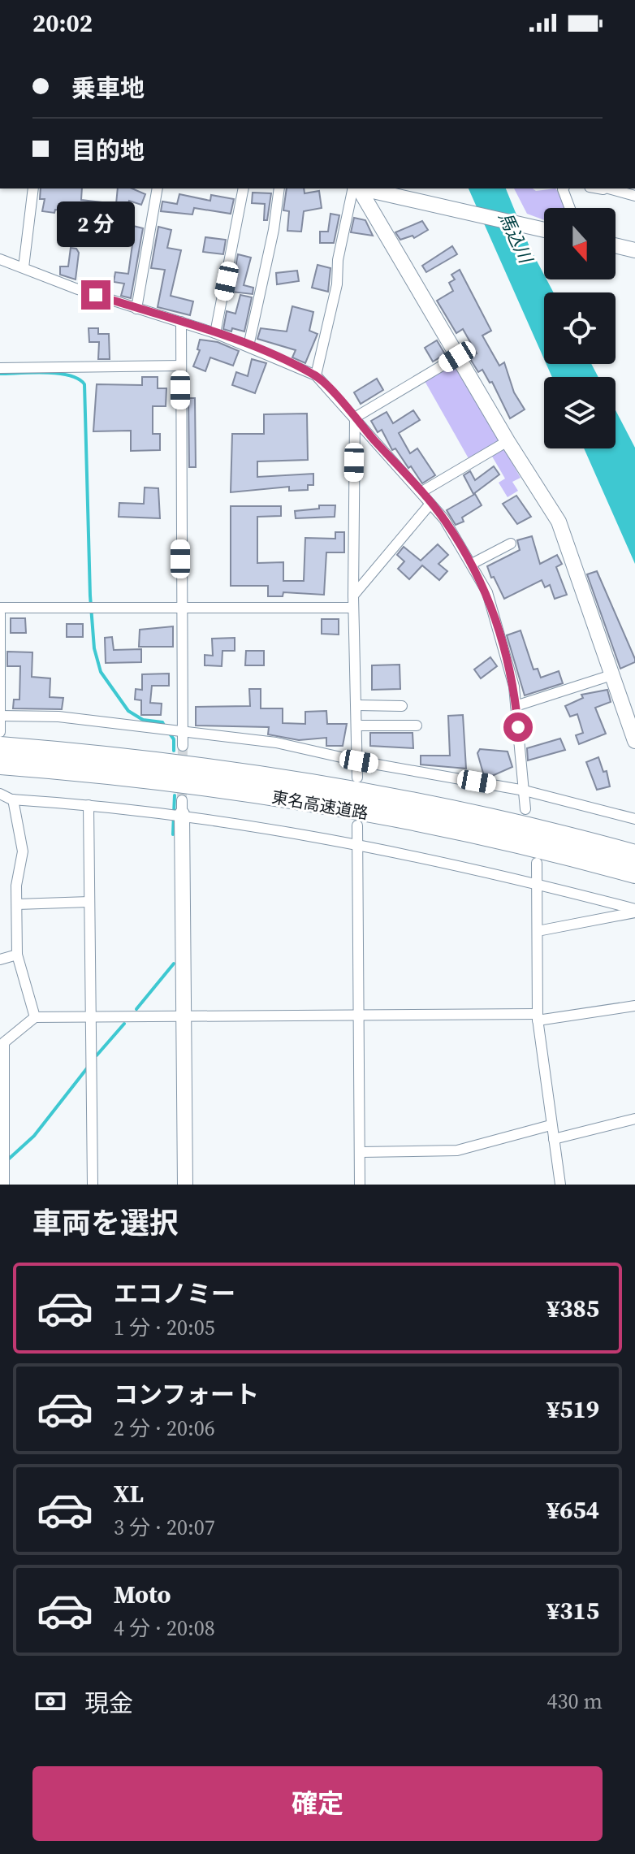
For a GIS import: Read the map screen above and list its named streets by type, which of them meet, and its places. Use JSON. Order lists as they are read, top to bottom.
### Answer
{
  "streets": {
    "highway": ["東名高速道路"]
  },
  "water": ["馬込川"],
  "north": "bottom",
  "page": {
    "status": "20:02",
    "banner": ["乗車地", "目的地"],
    "bubble": "2 分",
    "heading": "車両を選択",
    "list": [
      {
        "name": "エコノミー",
        "note": "1 分 · 20:05",
        "value": "¥385"
      },
      {
        "name": "コンフォート",
        "note": "2 分 · 20:06",
        "value": "¥519"
      },
      {
        "name": "XL",
        "note": "3 分 · 20:07",
        "value": "¥654"
      },
      {
        "name": "Moto",
        "note": "4 分 · 20:08",
        "value": "¥315"
      }
    ],
    "pay": ["現金", "430 m"],
    "buttons": "確定"
  }
}
